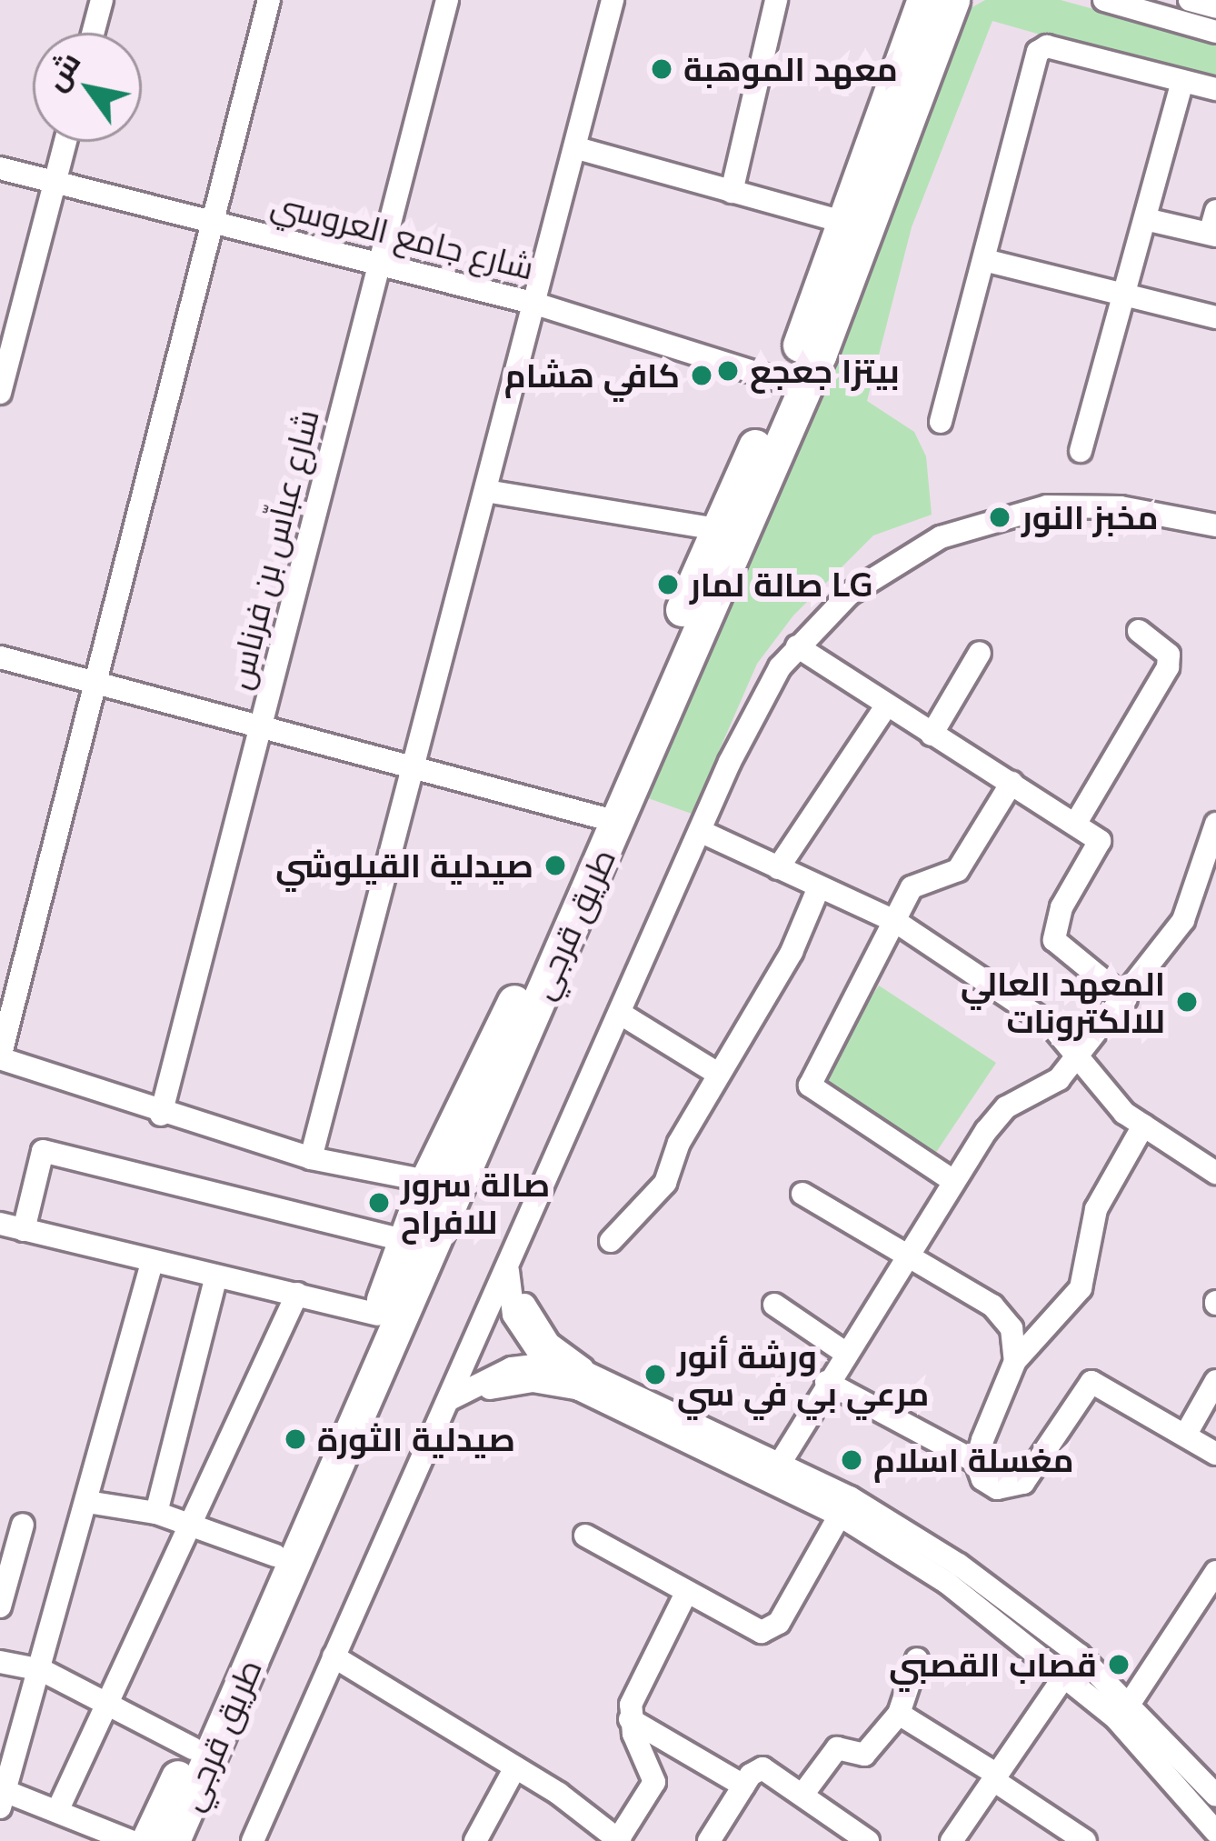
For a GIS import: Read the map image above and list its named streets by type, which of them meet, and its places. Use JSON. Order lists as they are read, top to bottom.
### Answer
{
  "streets": {
    "highway": ["طريق قرجي"],
    "street": ["شارع جامع العروسي", "شارع عباّس بن فرناس"]
  },
  "crossings": [
    ["شارع جامع العروسي", "شارع عباّس بن فرناس"],
    ["شارع جامع العروسي", "طريق قرجي"]
  ],
  "places": [
    "معهد الموهبة",
    "بيتزا جعجع",
    "كافي هشام",
    "مخبز النور",
    "صالة لمار LG",
    "صيدلية القيلوشي",
    "المعهد العالي للالكترونات",
    "صالة سرور للافراح",
    "ورشة أنور مرعي بي في سي",
    "صيدلية الثورة",
    "مغسلة اسلام",
    "قصاب القصبي"
  ],
  "north": "top left"
}
